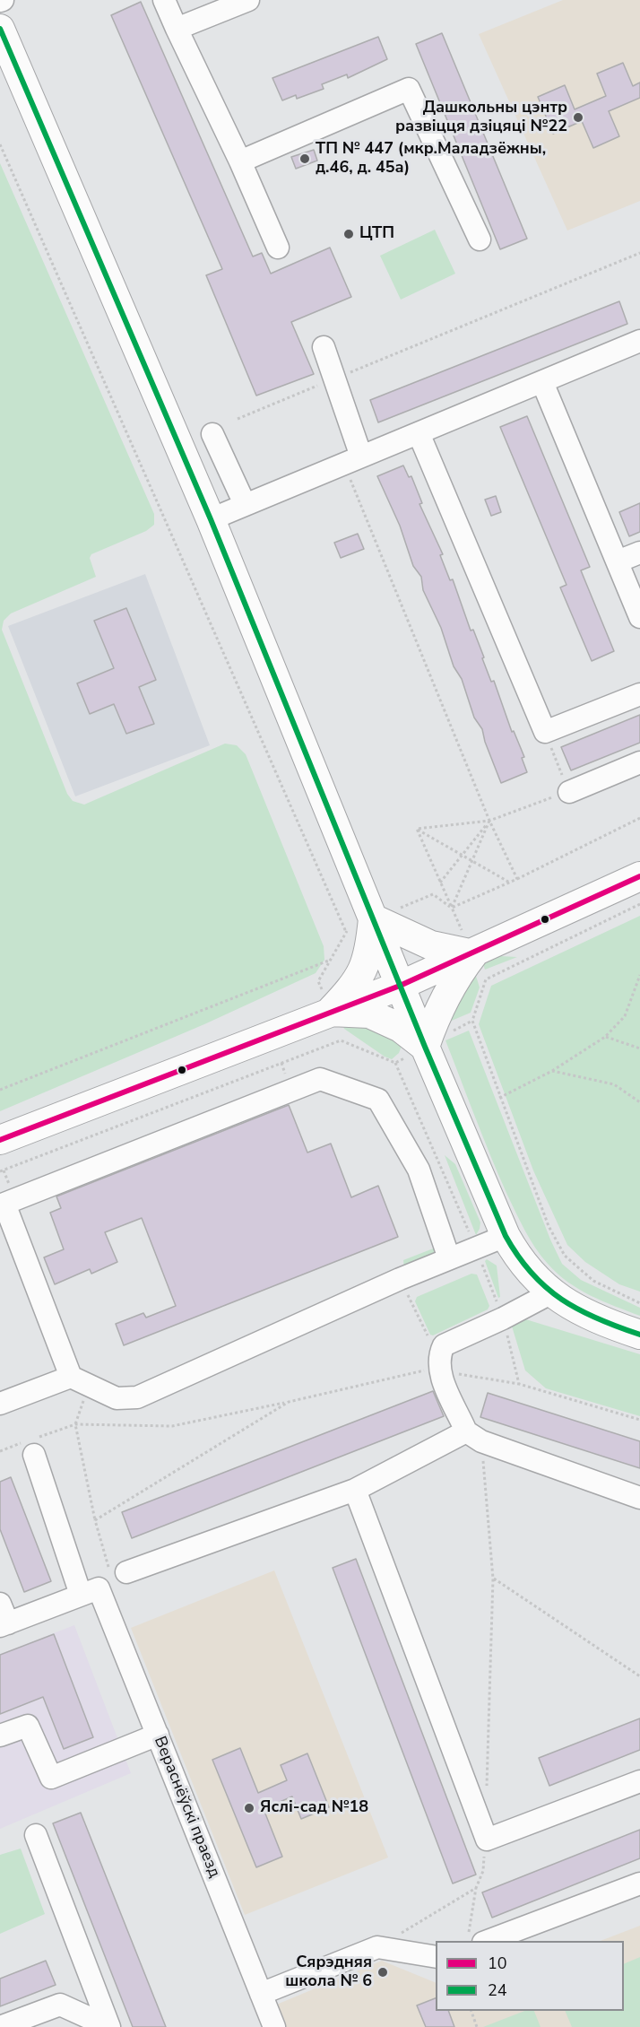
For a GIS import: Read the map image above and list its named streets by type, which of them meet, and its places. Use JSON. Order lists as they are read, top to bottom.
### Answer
{
  "streets": {
    "street": ["Вераснёўскі праезд"]
  },
  "places": [
    "Дашкольны цэнтр развіцця дзіцяці №22",
    "ТП № 447 (мкр.Маладзёжны, д.46, д. 45а)",
    "ЦТП",
    "Яслі-сад №18",
    "Сярэдняя школа № 6"
  ],
  "lines": ["transit line 24", "transit line 10"],
  "legend": ["10", "24"]
}
